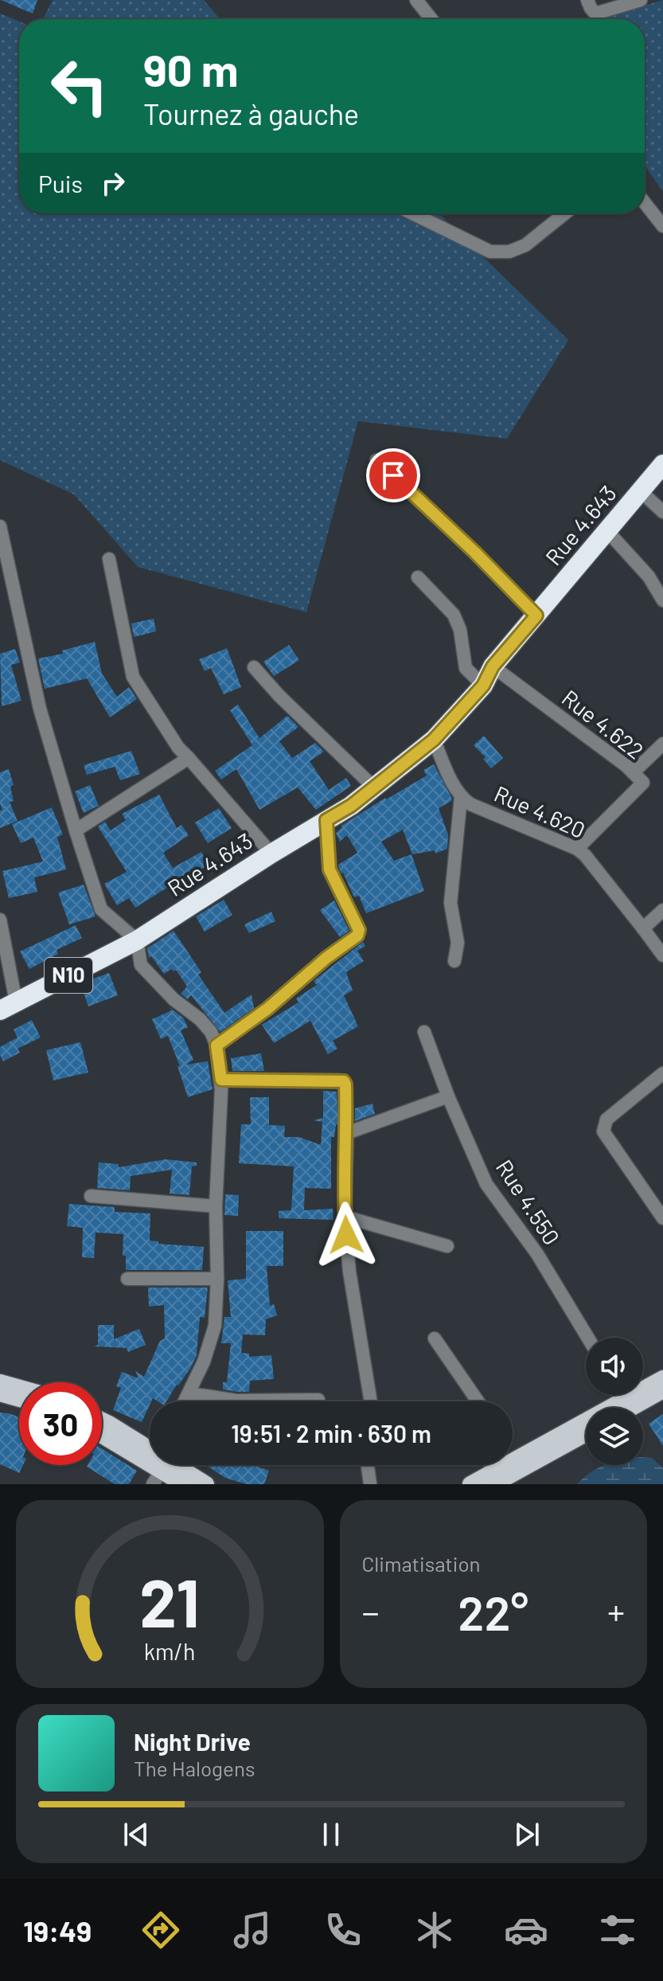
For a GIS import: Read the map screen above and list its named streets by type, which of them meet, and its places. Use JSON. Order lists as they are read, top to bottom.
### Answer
{
  "streets": {
    "highway": ["Rue 4.643", "N10"],
    "street": ["Rue 4.622", "Rue 4.620", "Rue 4.550"]
  },
  "crossings": [
    ["Rue 4.643", "Rue 4.622"],
    ["Rue 4.643", "Rue 4.620"],
    ["Rue 4.643", "N10"],
    ["Rue 4.622", "Rue 4.620"]
  ],
  "page": {
    "turn": ["90 m", "Tournez à gauche"],
    "then": "Puis",
    "limit": "30",
    "trip": "19:51 · 2 min · 630 m",
    "tile": "Climatisation",
    "heat": ["−", "22°", "+"],
    "song": ["Night Drive", "The Halogens"],
    "tabs": "19:49",
    "gauge": ["21", "km/h"]
  }
}
